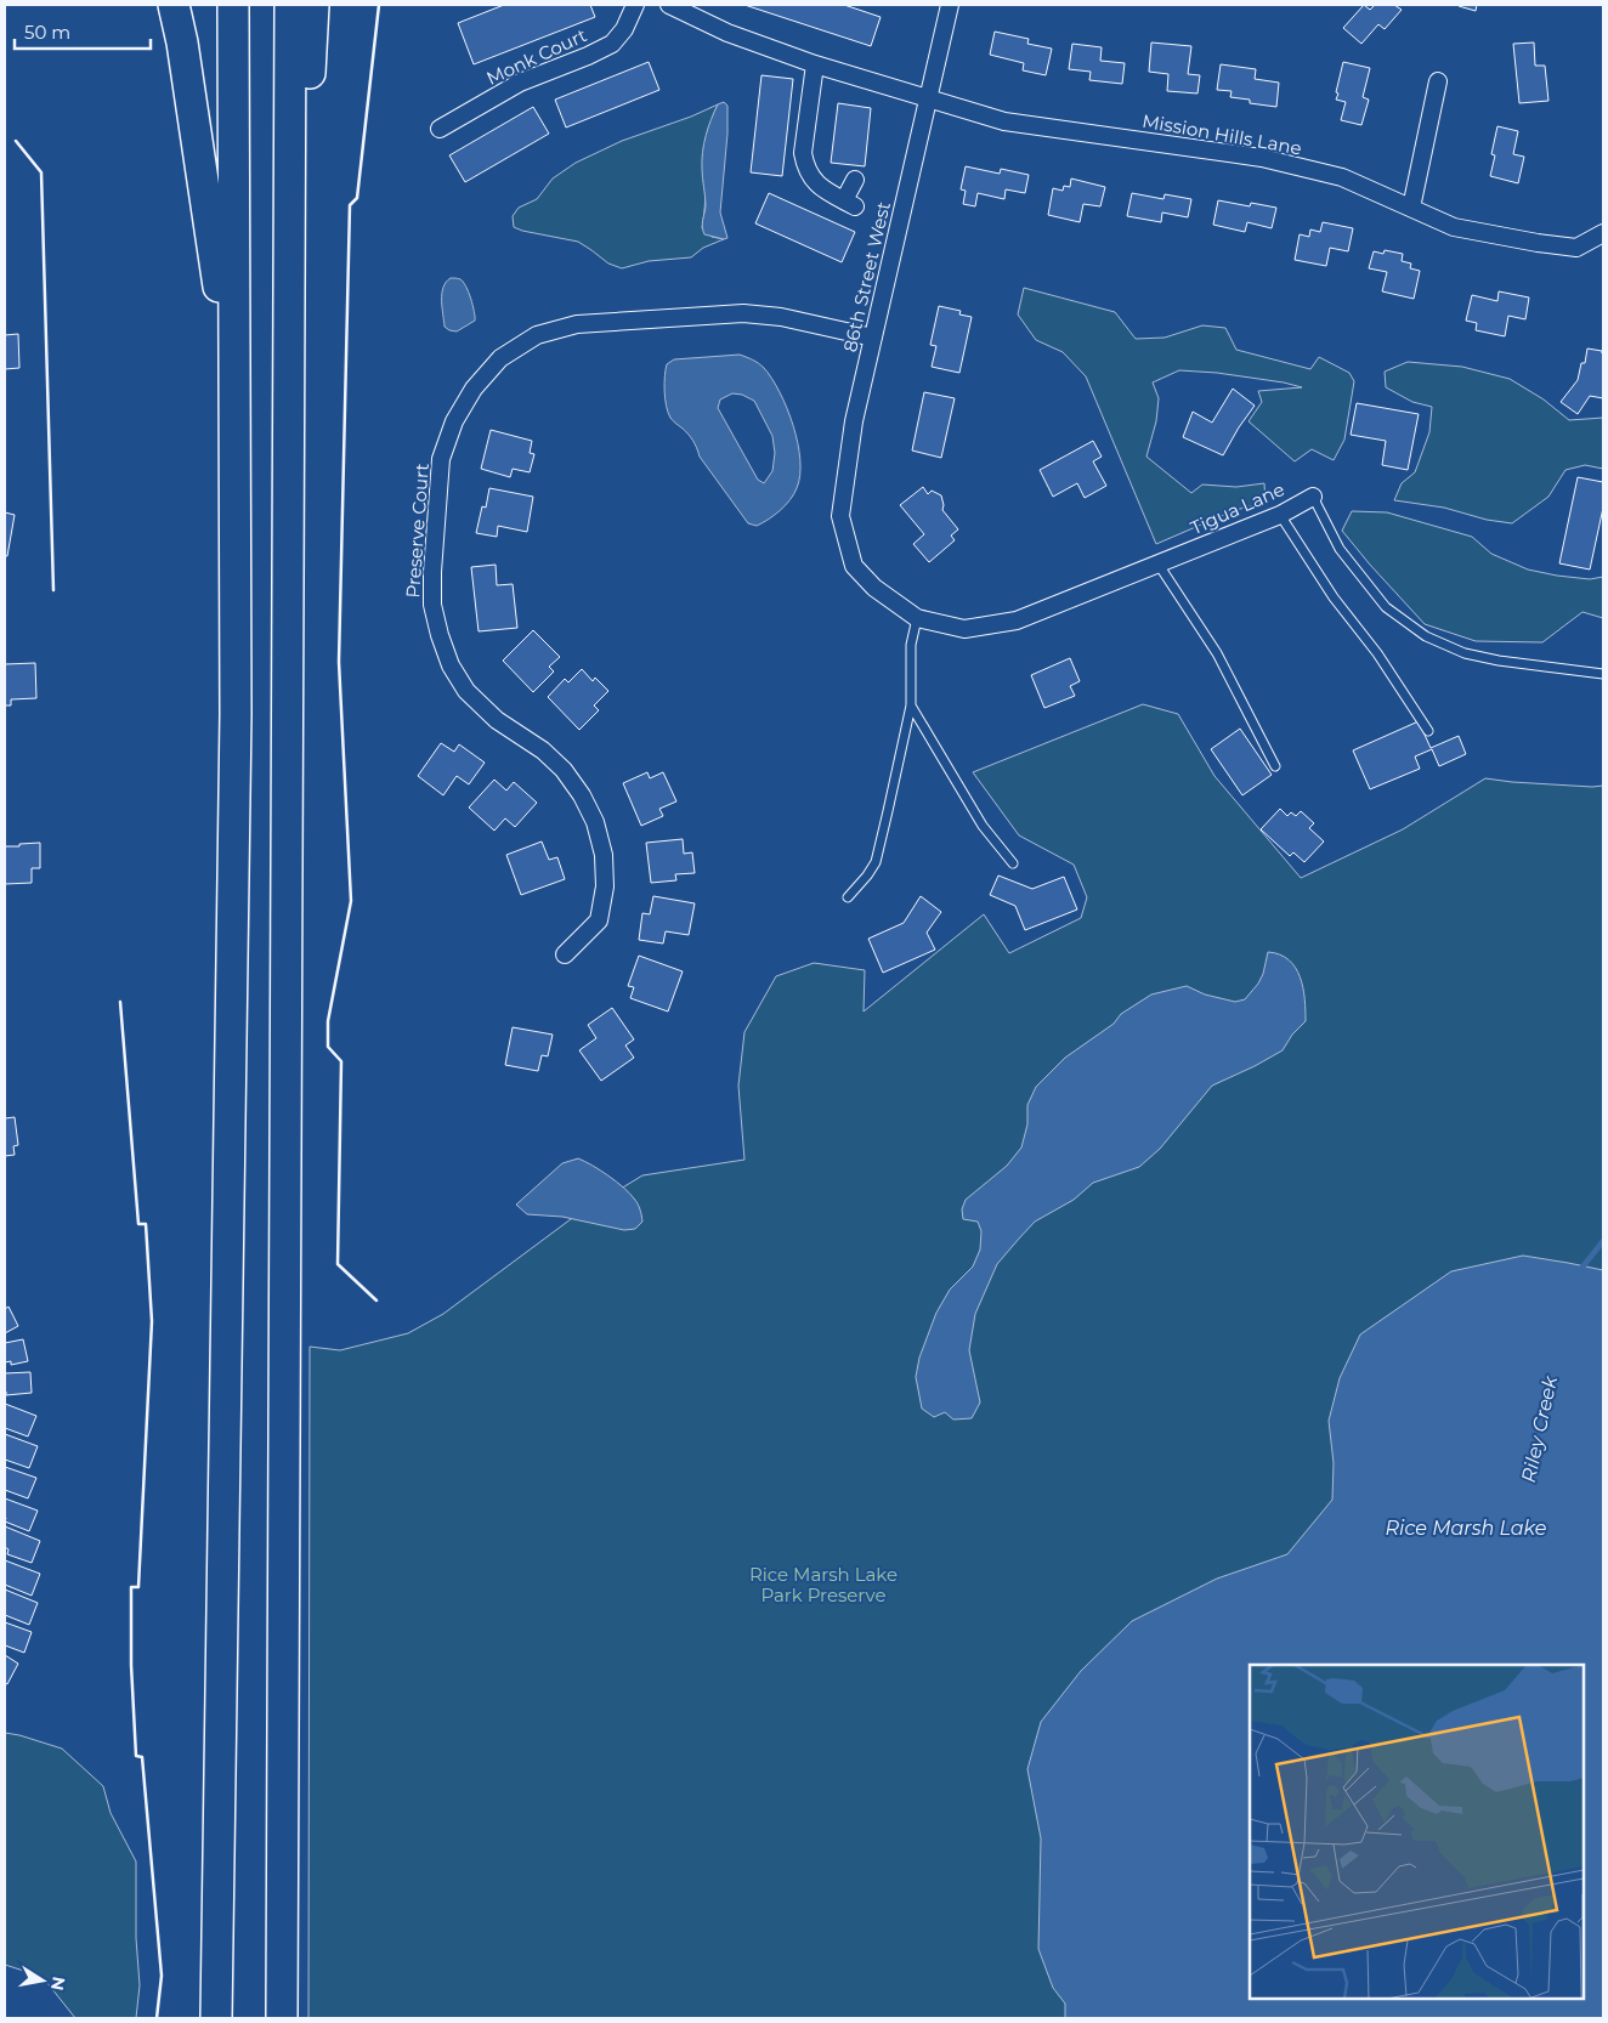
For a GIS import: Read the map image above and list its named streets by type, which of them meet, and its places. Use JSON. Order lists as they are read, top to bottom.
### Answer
{
  "streets": {
    "street": [
      "Monk Court",
      "Mission Hills Lane",
      "86th Street West",
      "Tigua Lane",
      "Preserve Court"
    ]
  },
  "crossings": [
    ["Mission Hills Lane", "86th Street West"],
    ["86th Street West", "Tigua Lane"],
    ["86th Street West", "Preserve Court"]
  ],
  "water": ["Riley Creek", "Rice Marsh Lake"],
  "parks": ["Rice Marsh Lake Park Preserve"],
  "scale_bar": "50 m",
  "north": "right"
}
